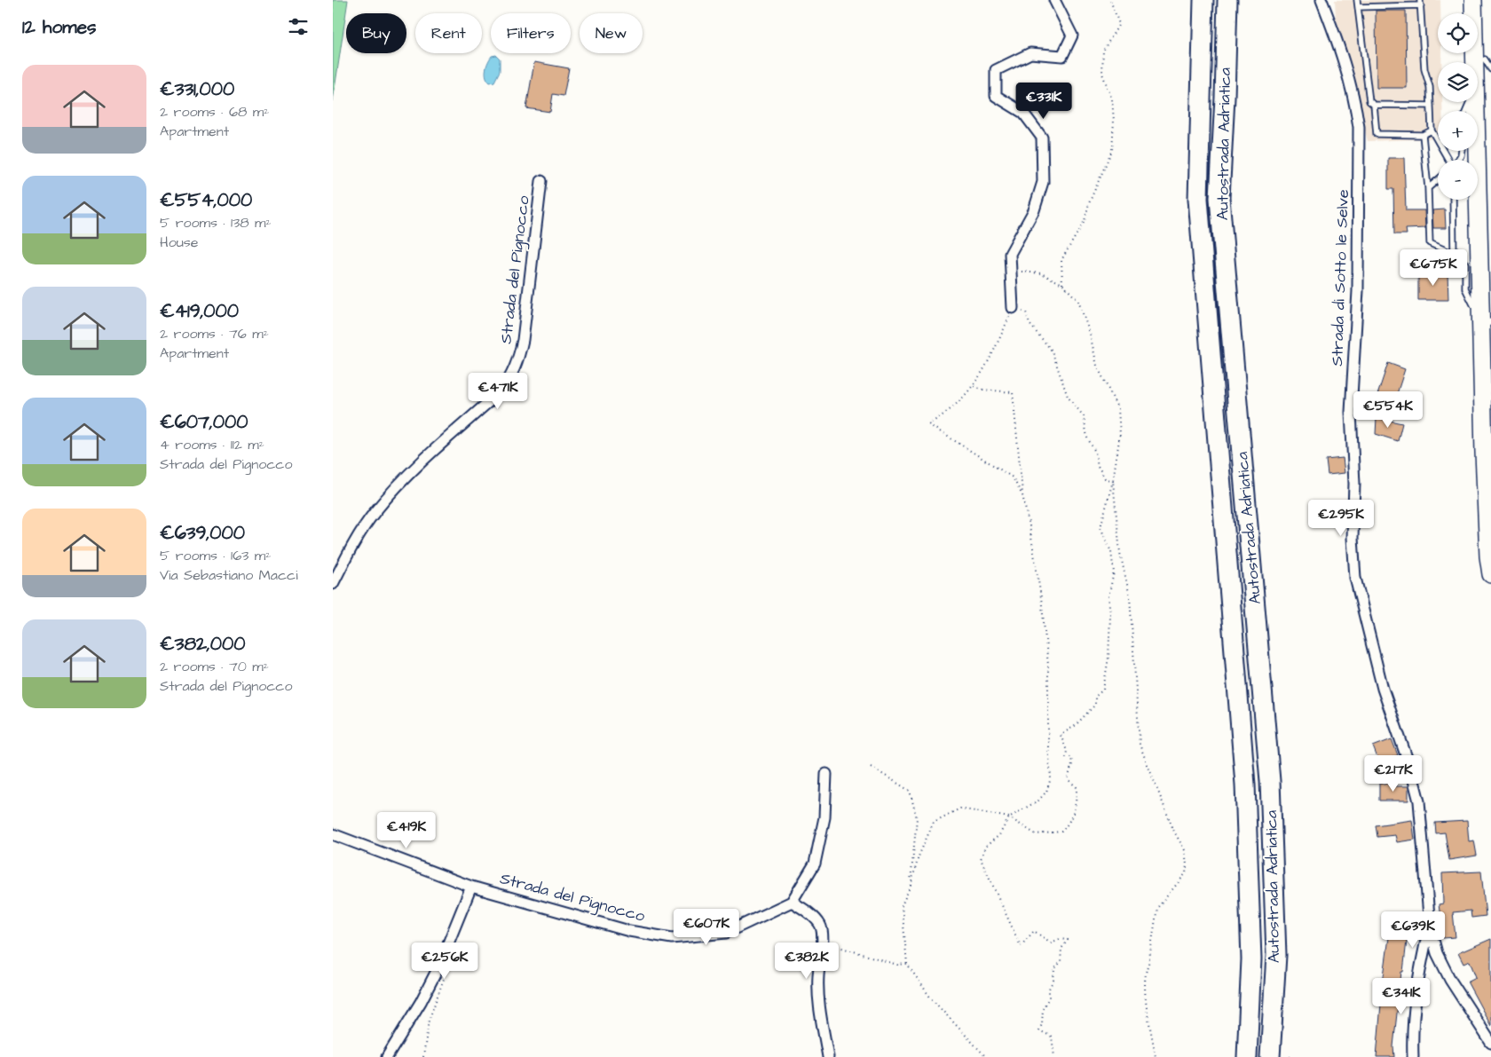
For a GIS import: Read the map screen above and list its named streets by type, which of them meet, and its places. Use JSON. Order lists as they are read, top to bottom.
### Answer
{
  "streets": {
    "highway": ["Autostrada Adriatica"],
    "street": ["Strada del Pignocco", "Strada di Sotto le Selve"]
  },
  "page": {
    "heading": "12 homes",
    "map_buttons": ["+", "−"],
    "chip": [
      "Buy",
      "Rent",
      "Filters",
      "New"
    ],
    "list": [
      {
        "name": "€331,000",
        "note": "2 rooms · 68 m² · Apartment"
      },
      {
        "name": "€554,000",
        "note": "5 rooms · 138 m² · House"
      },
      {
        "name": "€419,000",
        "note": "2 rooms · 76 m² · Apartment"
      },
      {
        "name": "€607,000",
        "note": "4 rooms · 112 m² · Strada del Pignocco"
      },
      {
        "name": "€639,000",
        "note": "5 rooms · 163 m² · Via Sebastiano Macci"
      },
      {
        "name": "€382,000",
        "note": "2 rooms · 70 m² · Strada del Pignocco"
      }
    ],
    "price": [
      "€331K",
      "€675K",
      "€471K",
      "€554K",
      "€295K",
      "€217K",
      "€419K",
      "€607K",
      "€639K",
      "€256K",
      "€382K",
      "€341K"
    ]
  }
}
